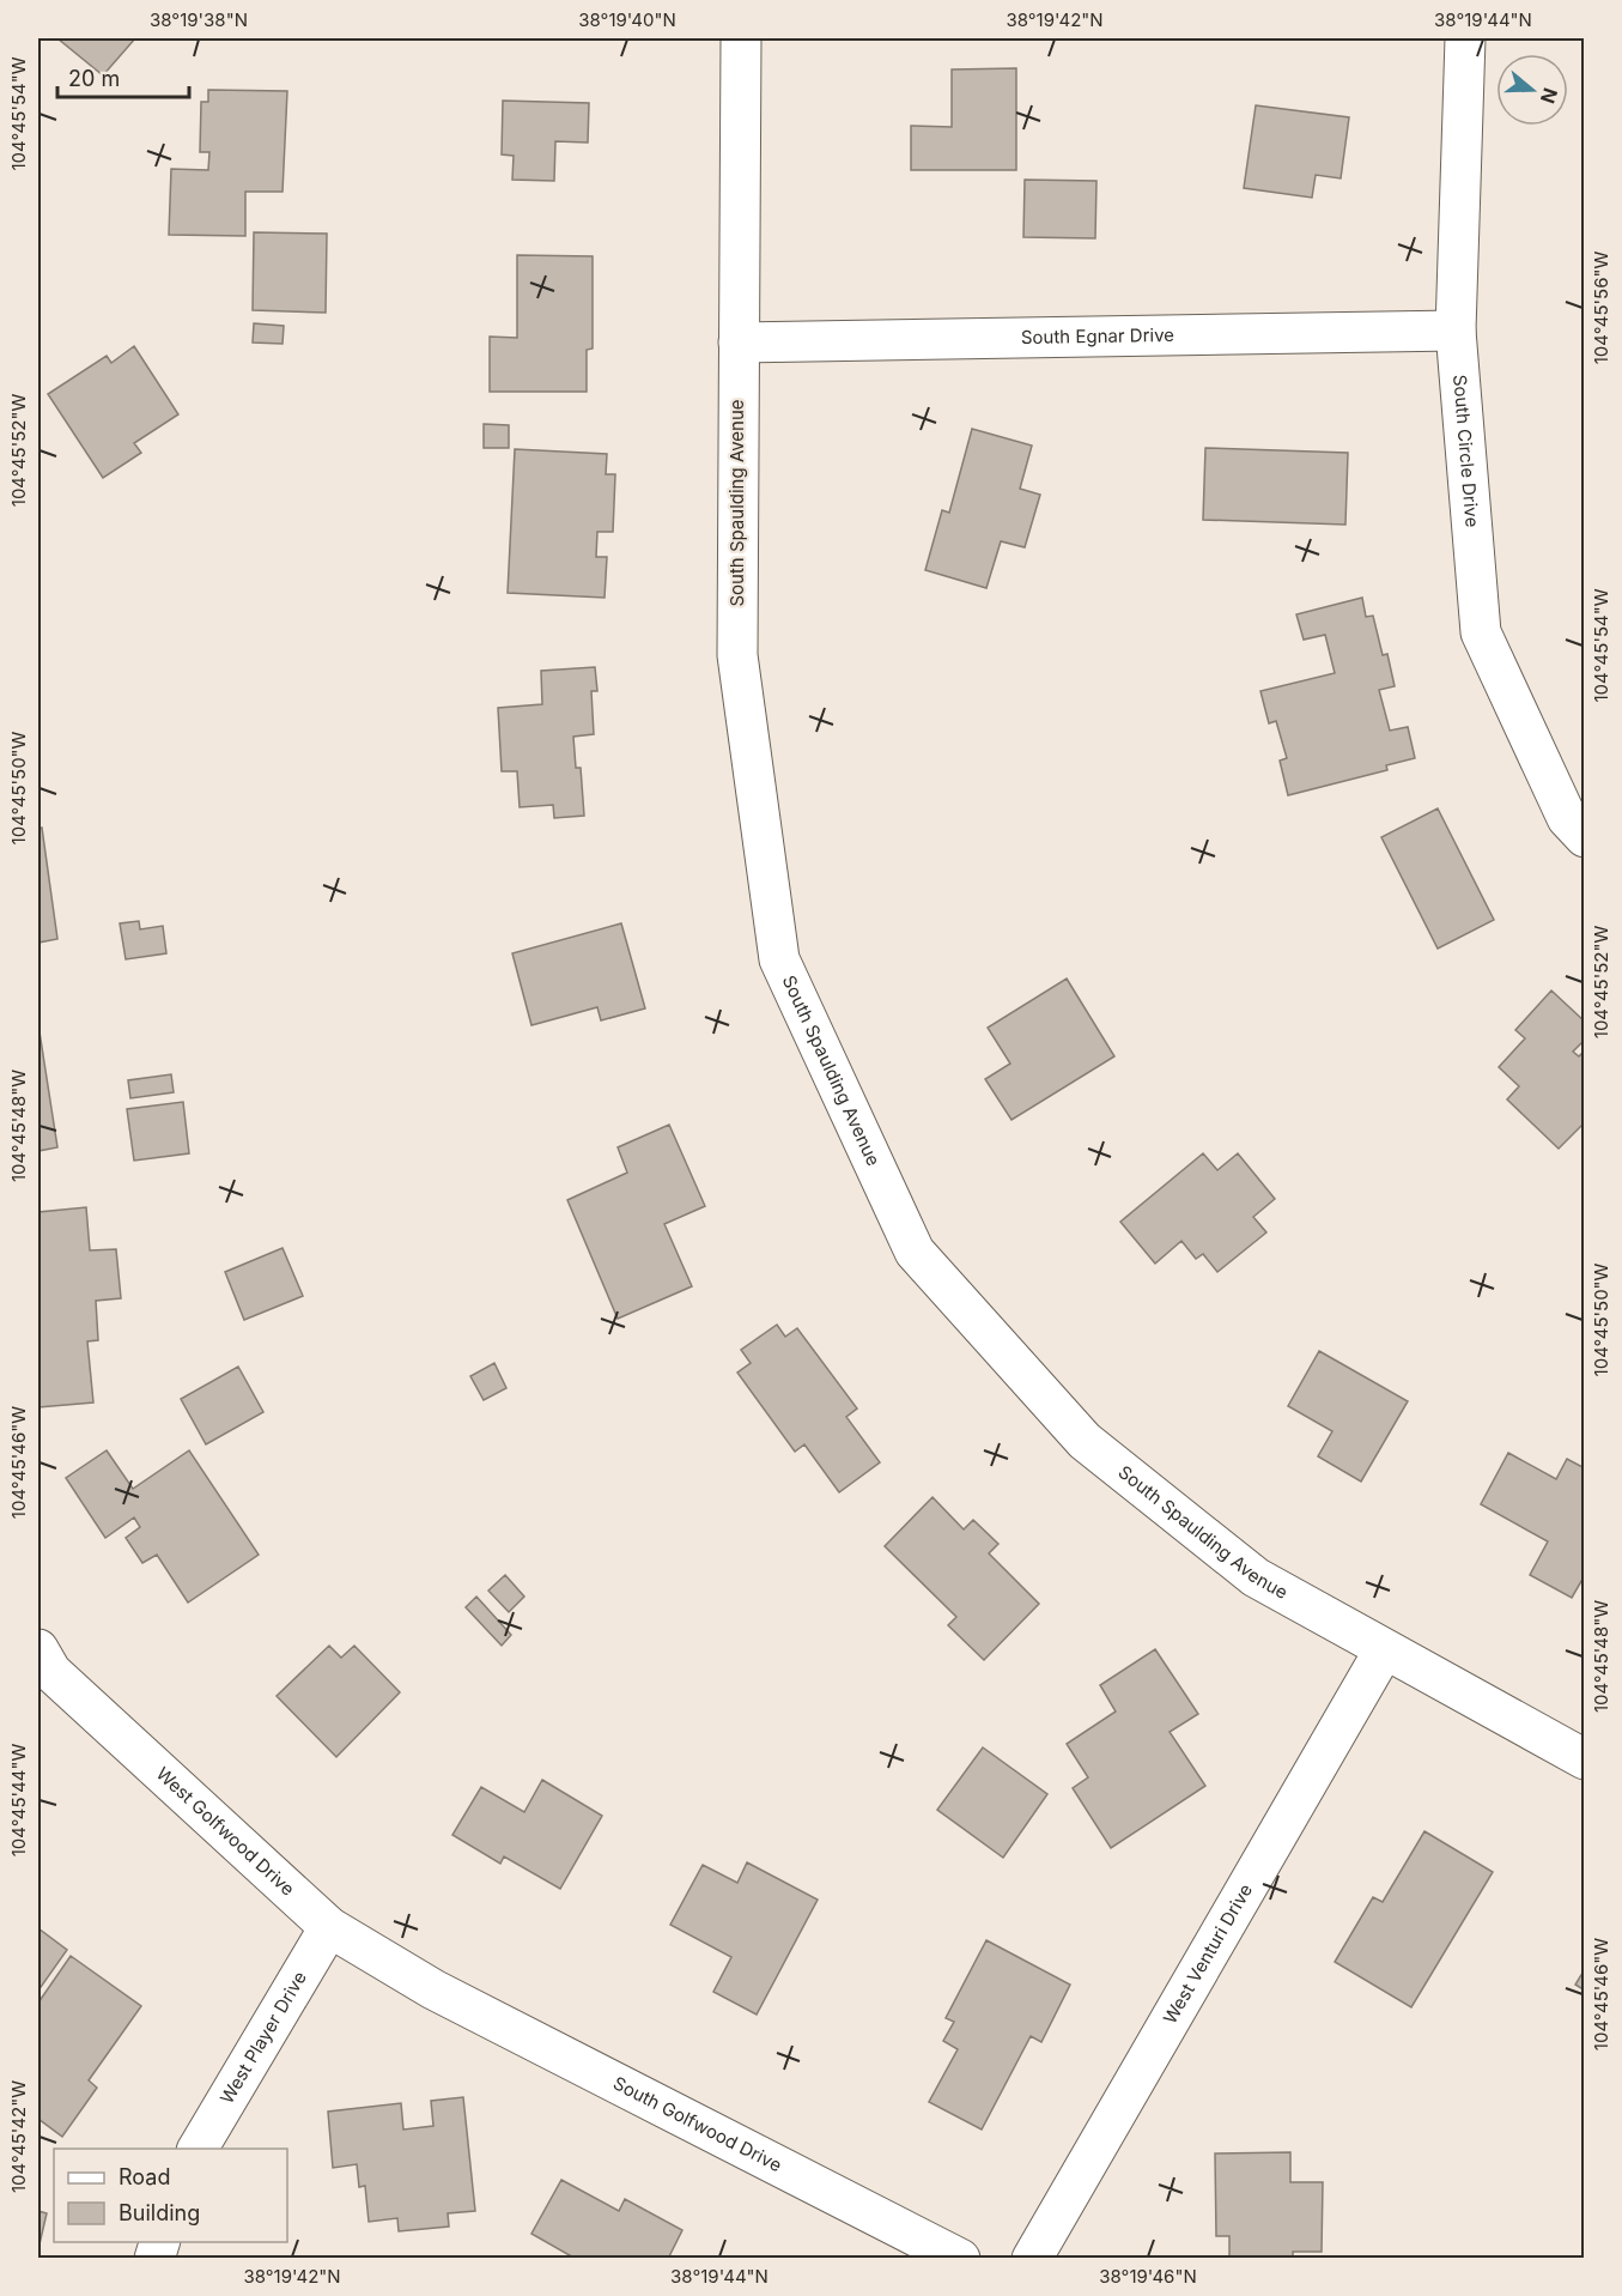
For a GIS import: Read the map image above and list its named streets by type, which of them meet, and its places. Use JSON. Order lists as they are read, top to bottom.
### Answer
{
  "streets": {
    "street": [
      "South Egnar Drive",
      "South Circle Drive",
      "South Spaulding Avenue",
      "West Golfwood Drive",
      "West Venturi Drive",
      "West Player Drive",
      "South Golfwood Drive"
    ]
  },
  "crossings": [
    ["South Egnar Drive", "South Circle Drive"],
    ["South Egnar Drive", "South Spaulding Avenue"],
    ["South Spaulding Avenue", "West Venturi Drive"],
    ["West Golfwood Drive", "West Player Drive"],
    ["West Golfwood Drive", "South Golfwood Drive"]
  ],
  "legend": ["Road", "Building"],
  "scale_bar": "20 m",
  "north": "right",
  "coordinates": [
    "38°19'38\"N",
    "38°19'40\"N",
    "38°19'42\"N",
    "38°19'44\"N",
    "104°45'54\"W",
    "104°45'56\"W",
    "104°45'52\"W",
    "104°45'50\"W",
    "104°45'48\"W",
    "104°45'46\"W",
    "104°45'44\"W",
    "104°45'42\"W",
    "38°19'46\"N"
  ]
}
